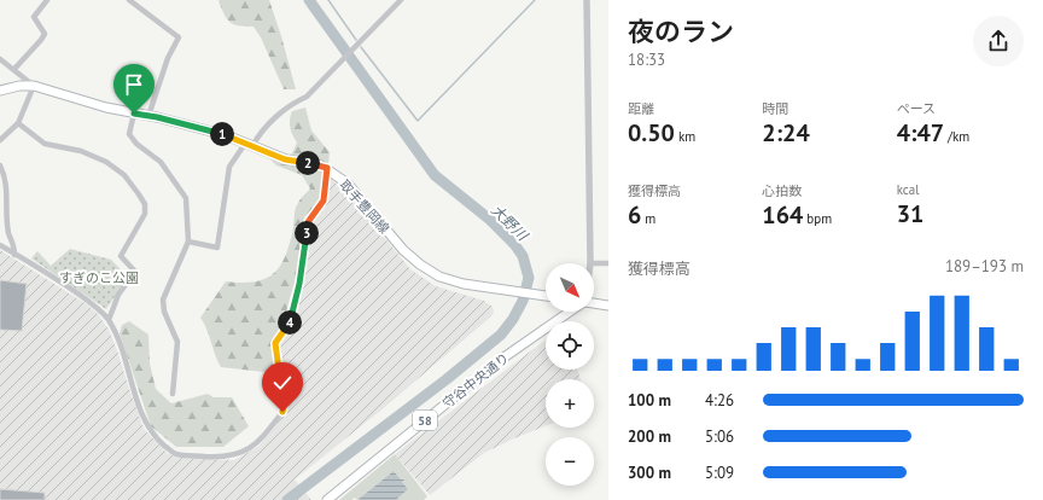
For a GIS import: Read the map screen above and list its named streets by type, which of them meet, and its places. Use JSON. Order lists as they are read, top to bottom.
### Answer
{
  "streets": {
    "main road": ["取手豊岡線", "守谷中央通り", "58"]
  },
  "water": ["大野川"],
  "parks": ["すぎのこ公園"],
  "north": "bottom right",
  "page": {
    "heading": ["夜のラン", "18:33"],
    "stats": [
      ["距離", "0.50 km"],
      ["時間", "2:24"],
      ["ペース", "4:47 /km"],
      ["獲得標高", "6 m"],
      ["心拍数", "164 bpm"],
      ["kcal", "31"]
    ],
    "pins": [
      "1",
      "2",
      "3",
      "4"
    ],
    "chart": ["獲得標高", "189–193 m"],
    "map_buttons": ["+", "−"],
    "list": [
      {
        "name": "100 m",
        "note": "4:26"
      },
      {
        "name": "200 m",
        "note": "5:06"
      },
      {
        "name": "300 m",
        "note": "5:09"
      }
    ]
  }
}
